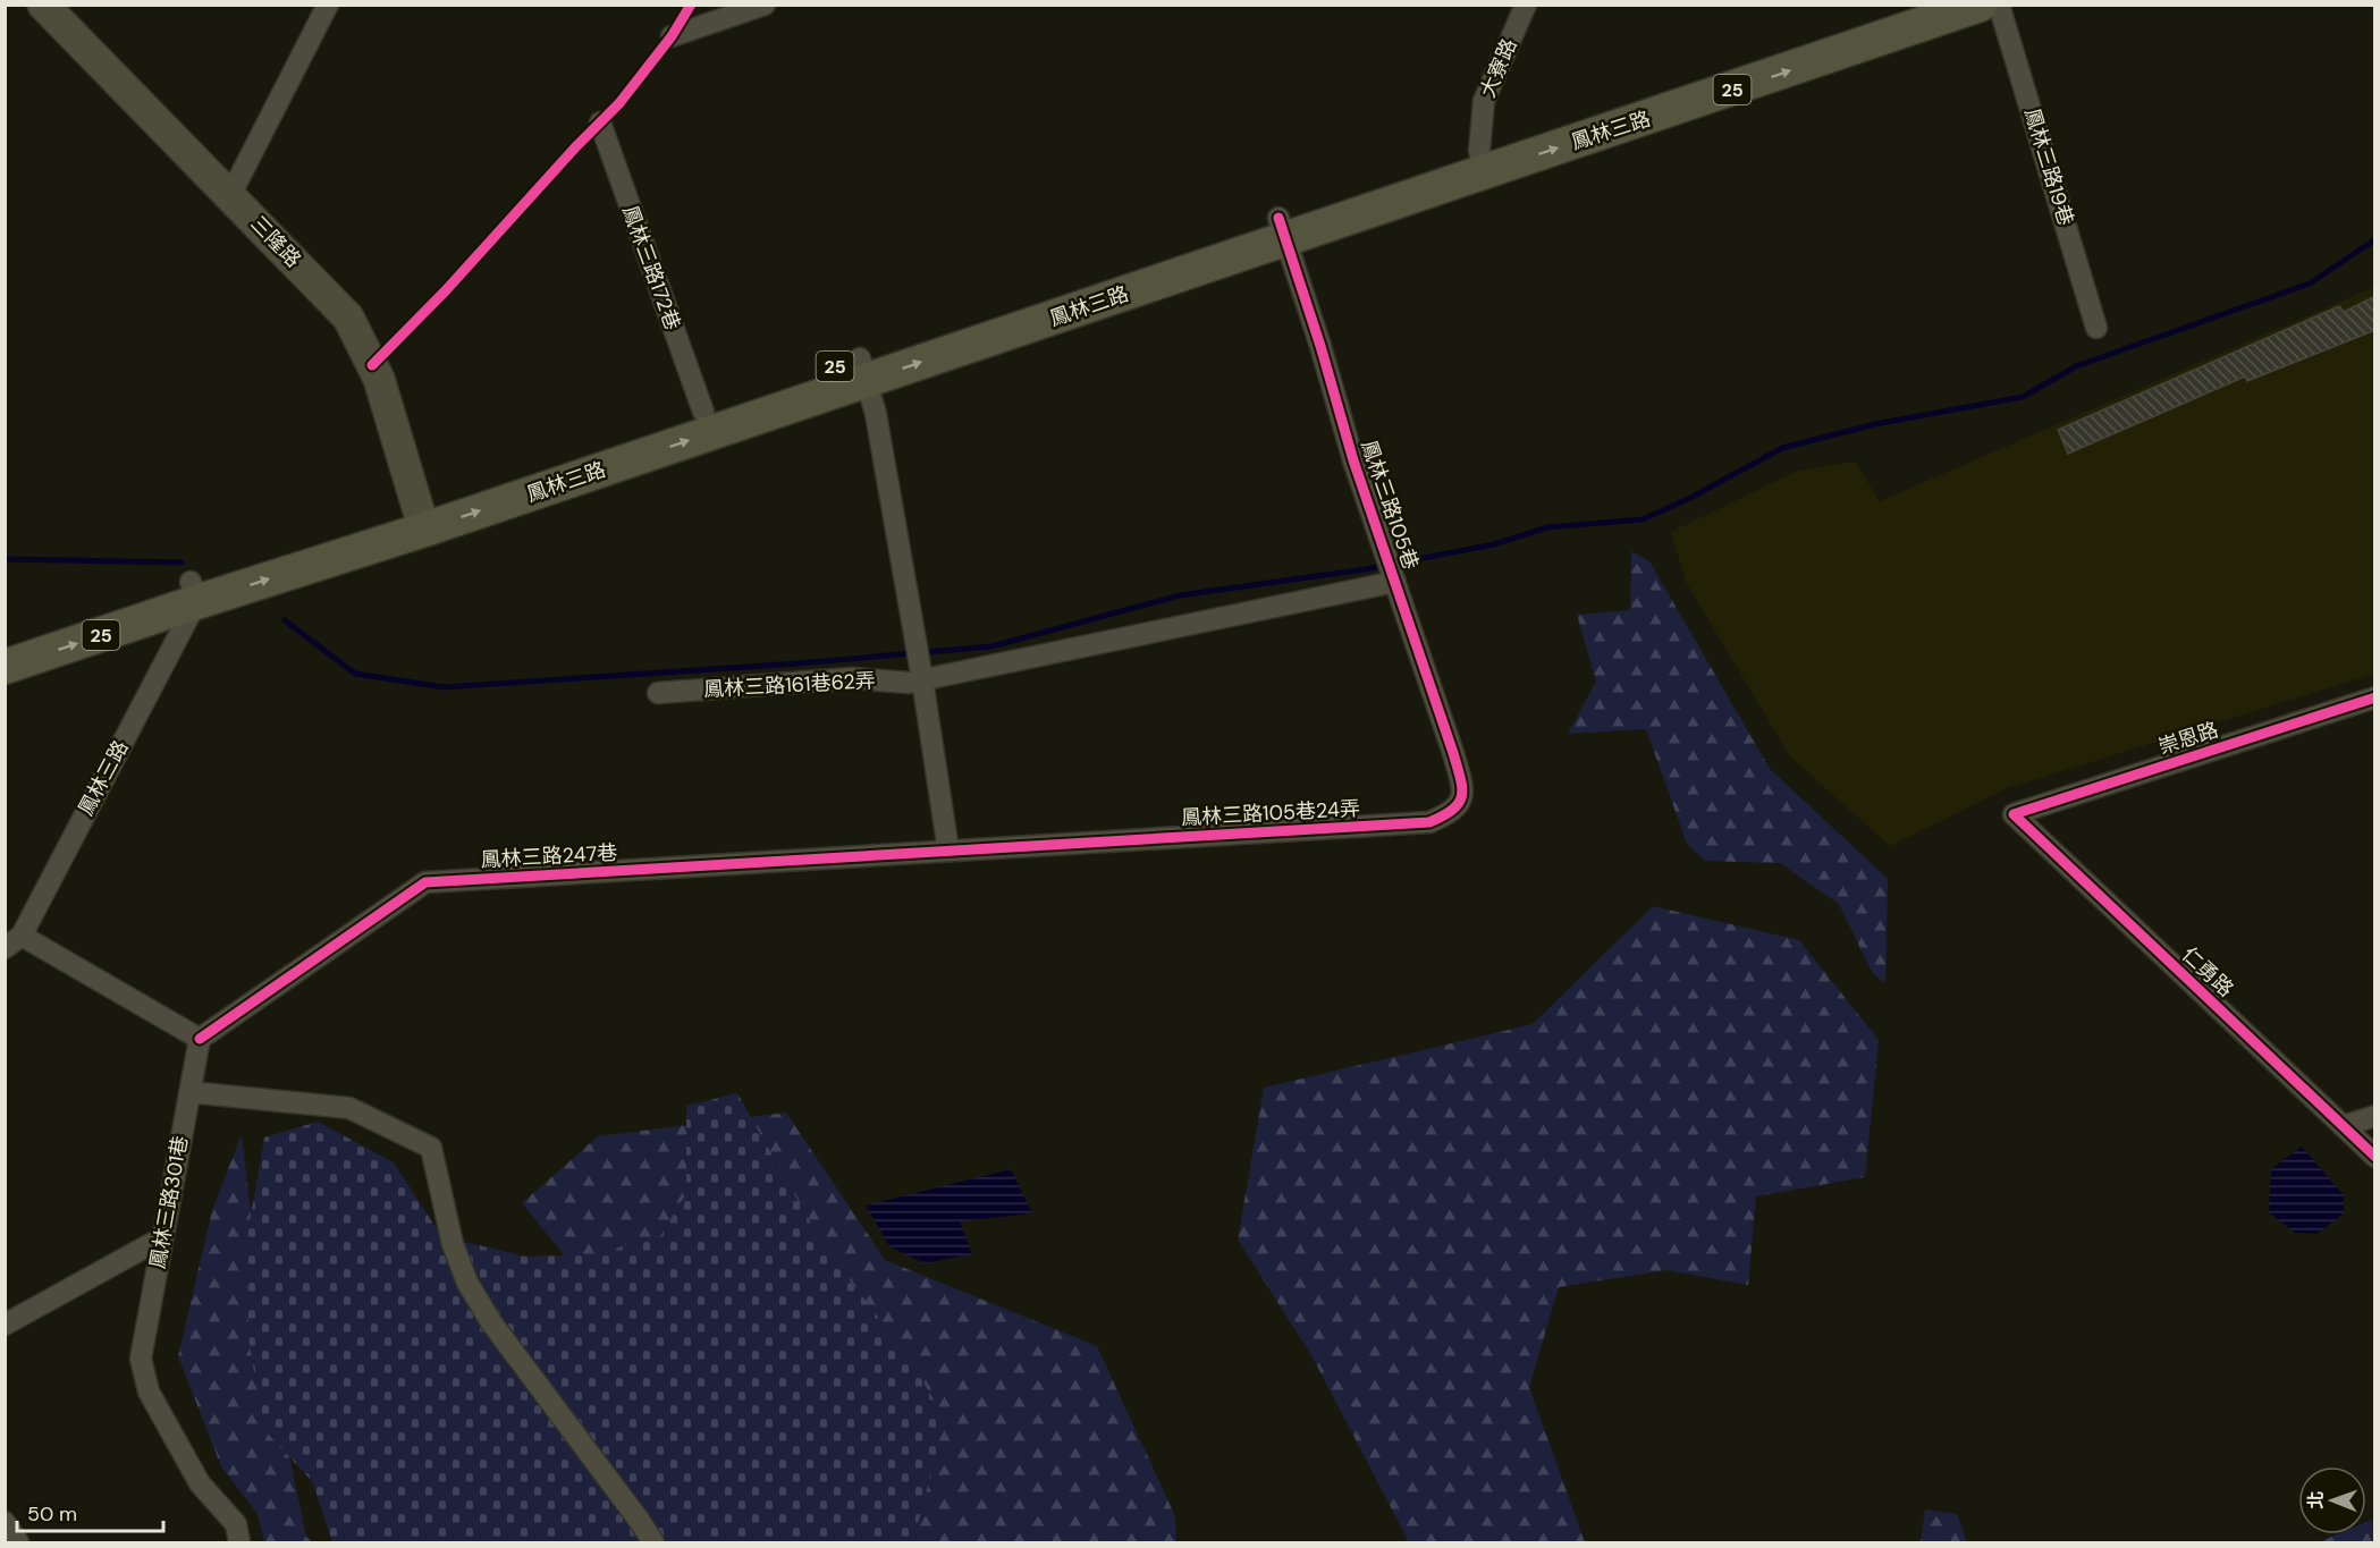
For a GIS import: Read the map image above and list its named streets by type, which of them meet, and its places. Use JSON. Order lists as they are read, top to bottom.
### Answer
{
  "streets": {
    "main road": ["25", "鳳林三路"],
    "street": [
      "大寮路",
      "鳳林三路19巷",
      "三隆路",
      "鳳林三路172巷",
      "鳳林三路105巷",
      "鳳林三路161巷62弄",
      "崇恩路",
      "鳳林三路105巷24弄",
      "鳳林三路247巷",
      "仁勇路",
      "鳳林三路301巷"
    ]
  },
  "crossings": [
    ["大寮路", "鳳林三路"],
    ["25", "鳳林三路"],
    ["鳳林三路", "三隆路"],
    ["鳳林三路", "鳳林三路172巷"],
    ["鳳林三路", "鳳林三路105巷"],
    ["鳳林三路105巷", "鳳林三路161巷62弄"],
    ["鳳林三路105巷", "鳳林三路105巷24弄"],
    ["崇恩路", "仁勇路"],
    ["鳳林三路105巷24弄", "鳳林三路247巷"],
    ["鳳林三路247巷", "鳳林三路301巷"]
  ],
  "scale_bar": "50 m",
  "north": "left"
}
